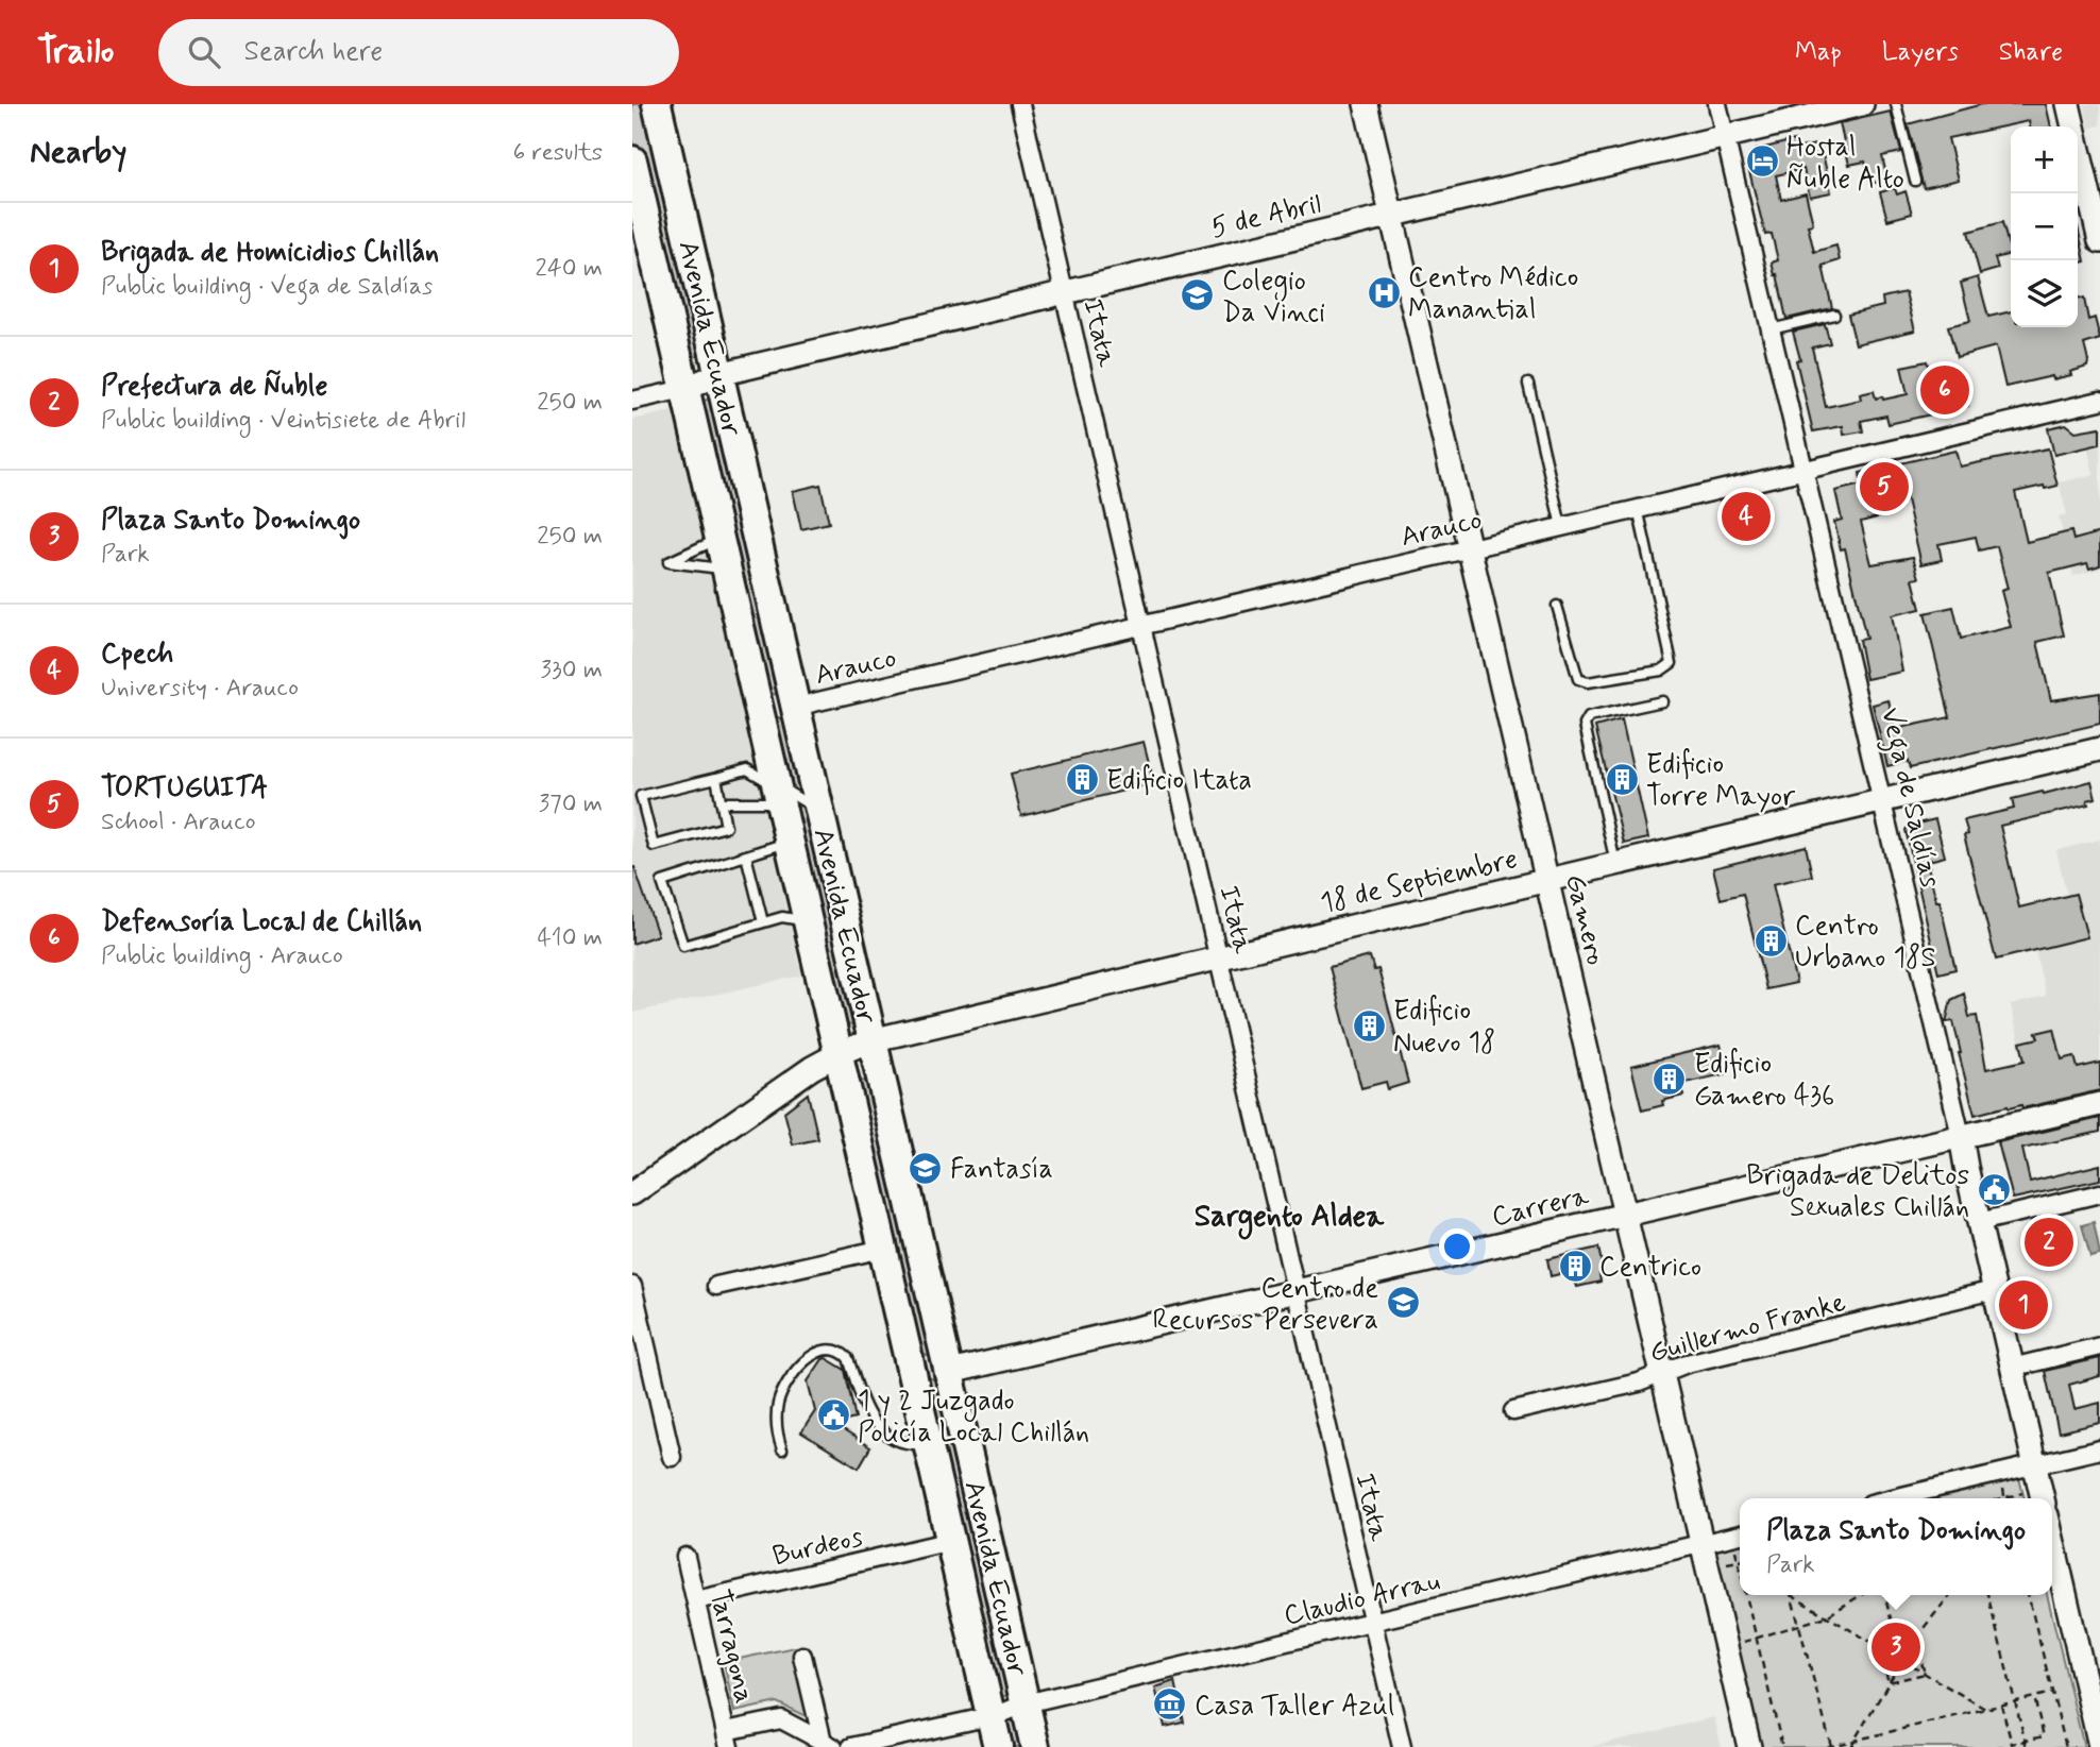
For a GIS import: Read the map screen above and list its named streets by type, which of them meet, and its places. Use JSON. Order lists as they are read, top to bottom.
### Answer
{
  "streets": {
    "main road": ["Avenida Ecuador"],
    "street": [
      "5 de Abril",
      "Itata",
      "Arauco",
      "Vega de Saldías",
      "18 de Septiembre",
      "Gamero",
      "Carrera",
      "Guillermo Franke",
      "Burdeos",
      "Claudio Arrau",
      "Tarragona"
    ]
  },
  "crossings": [
    ["5 de Abril", "Itata"],
    ["5 de Abril", "Avenida Ecuador"],
    ["5 de Abril", "Vega de Saldías"],
    ["5 de Abril", "Gamero"],
    ["Itata", "Arauco"],
    ["Itata", "18 de Septiembre"],
    ["Itata", "Carrera"],
    ["Itata", "Claudio Arrau"],
    ["Avenida Ecuador", "Arauco"],
    ["Avenida Ecuador", "18 de Septiembre"],
    ["Avenida Ecuador", "Carrera"],
    ["Avenida Ecuador", "Burdeos"],
    ["Avenida Ecuador", "Claudio Arrau"],
    ["Arauco", "Vega de Saldías"],
    ["Arauco", "Gamero"],
    ["Vega de Saldías", "18 de Septiembre"],
    ["Vega de Saldías", "Carrera"],
    ["Vega de Saldías", "Guillermo Franke"],
    ["18 de Septiembre", "Gamero"],
    ["Gamero", "Carrera"],
    ["Gamero", "Guillermo Franke"],
    ["Gamero", "Claudio Arrau"],
    ["Burdeos", "Tarragona"]
  ],
  "districts": ["Sargento Aldea"],
  "places": {
    "hotel": ["Hostal Ñuble Alto"],
    "hospital": ["Centro Médico Manantial"],
    "school or university": ["Colegio Da Vinci", "Fantasía", "Centro de Recursos Persevera"],
    "building": [
      "Edificio Itata",
      "Edificio Torre Mayor",
      "Centro Urbano 18S",
      "Edificio Nuevo 18",
      "Edificio Gamero 436",
      "Centrico"
    ],
    "public building": ["Brigada de Delitos Sexuales Chillán", "1 y 2 Juzgado Policía Local Chillán"],
    "museum": ["Casa Taller Azul"]
  },
  "page": {
    "header": "Trailo",
    "search": "Search here",
    "nav": ["Map", "Layers", "Share"],
    "heading": ["Nearby", "6 results"],
    "map_buttons": ["+", "−"],
    "list": [
      {
        "mark": "1",
        "name": "Brigada de Homicidios Chillán",
        "note": "Public building · Vega de Saldías",
        "value": "240 m"
      },
      {
        "mark": "2",
        "name": "Prefectura de Ñuble",
        "note": "Public building · Veintisiete de Abril",
        "value": "250 m"
      },
      {
        "mark": "3",
        "name": "Plaza Santo Domingo",
        "note": "Park",
        "value": "250 m"
      },
      {
        "mark": "4",
        "name": "Cpech",
        "note": "University · Arauco",
        "value": "330 m"
      },
      {
        "mark": "5",
        "name": "TORTUGUITA",
        "note": "School · Arauco",
        "value": "370 m"
      },
      {
        "mark": "6",
        "name": "Defensoría Local de Chillán",
        "note": "Public building · Arauco",
        "value": "410 m"
      }
    ],
    "pins": [
      "6",
      "5",
      "4",
      "2",
      "1",
      "3"
    ],
    "popup": ["Plaza Santo Domingo", "Park"]
  }
}
